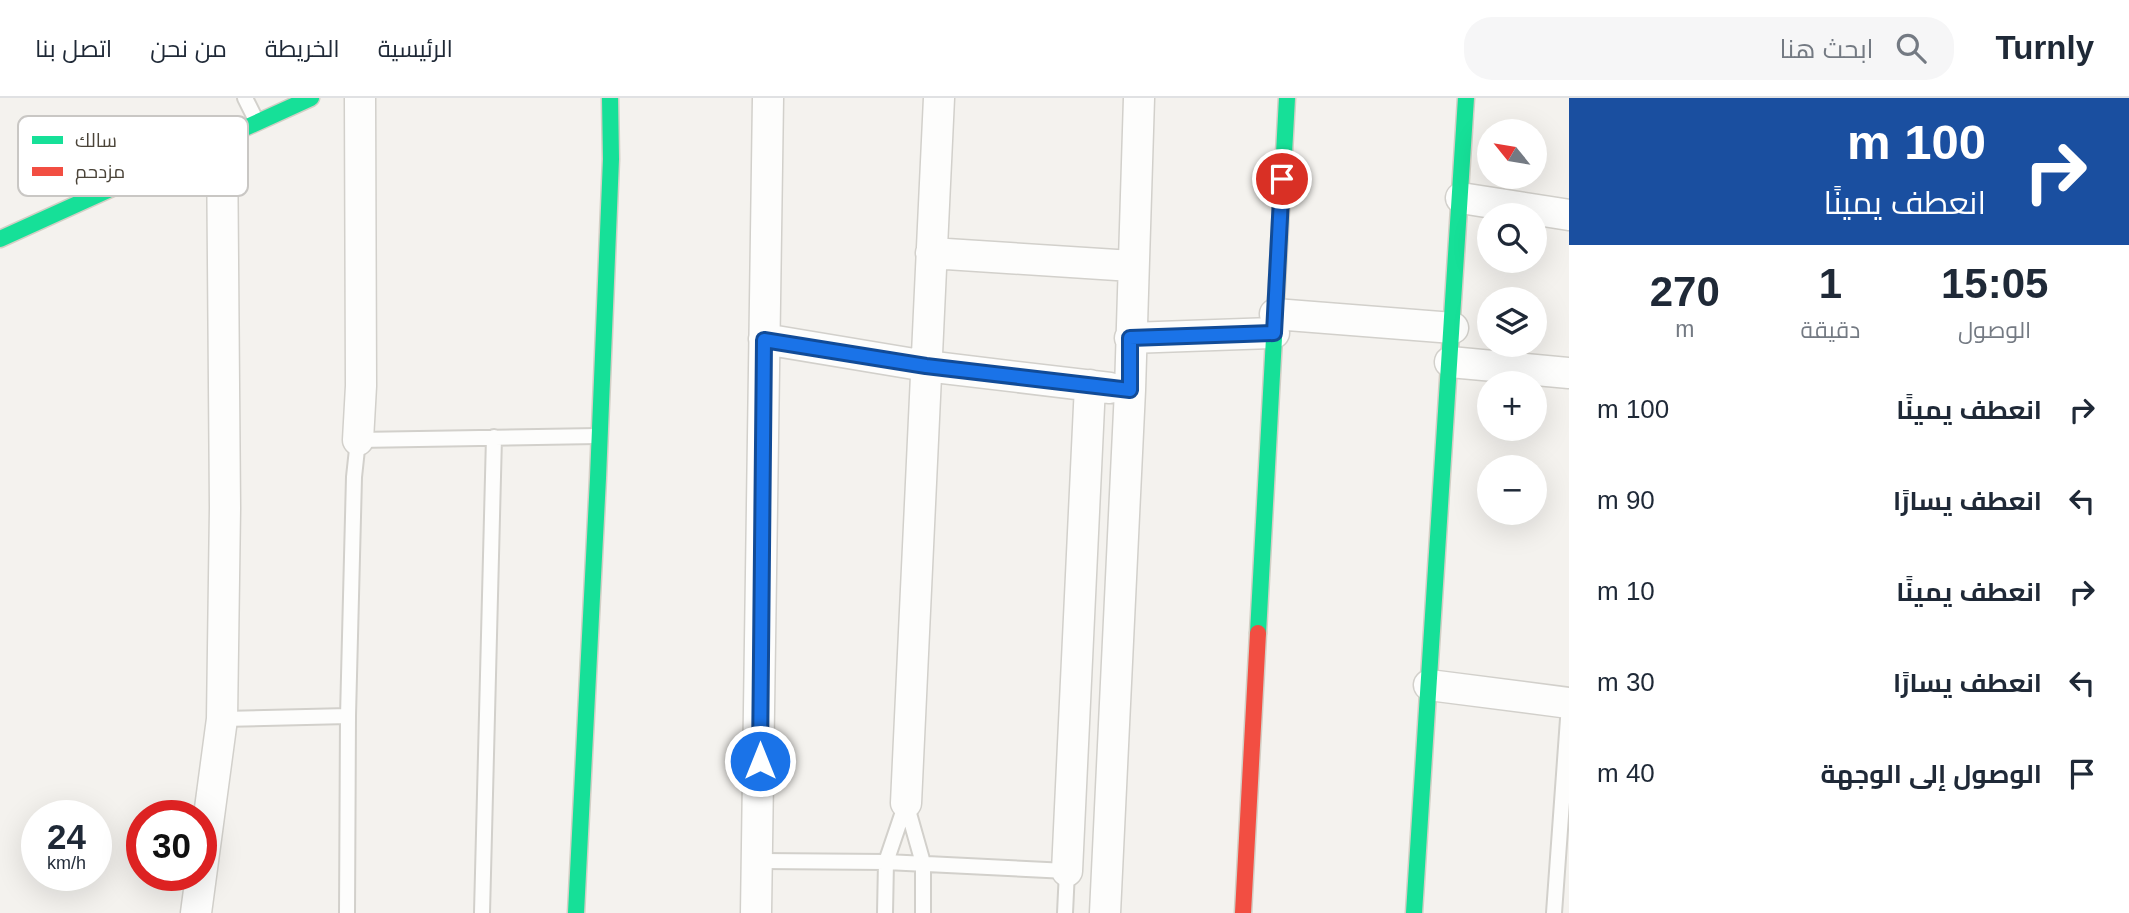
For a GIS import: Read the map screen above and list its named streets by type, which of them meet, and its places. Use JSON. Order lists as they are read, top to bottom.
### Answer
{
  "legend": ["سالك", "مزدحم"],
  "north": "top left",
  "page": {
    "header": "Turnly",
    "search": "ابحث هنا",
    "nav": [
      "الرئيسية",
      "الخريطة",
      "من نحن",
      "اتصل بنا"
    ],
    "turn": ["100 m", "انعطف يمينًا"],
    "map_buttons": ["+", "−"],
    "eta": [
      "15:05",
      "الوصول",
      "1",
      "دقيقة",
      "270",
      "m"
    ],
    "list": [
      {
        "name": "انعطف يمينًا",
        "value": "100 m"
      },
      {
        "name": "انعطف يسارًا",
        "value": "90 m"
      },
      {
        "name": "انعطف يمينًا",
        "value": "10 m"
      },
      {
        "name": "انعطف يسارًا",
        "value": "30 m"
      },
      {
        "name": "الوصول إلى الوجهة",
        "value": "40 m"
      }
    ],
    "speed": "24 km/h",
    "limit": "30"
  }
}
